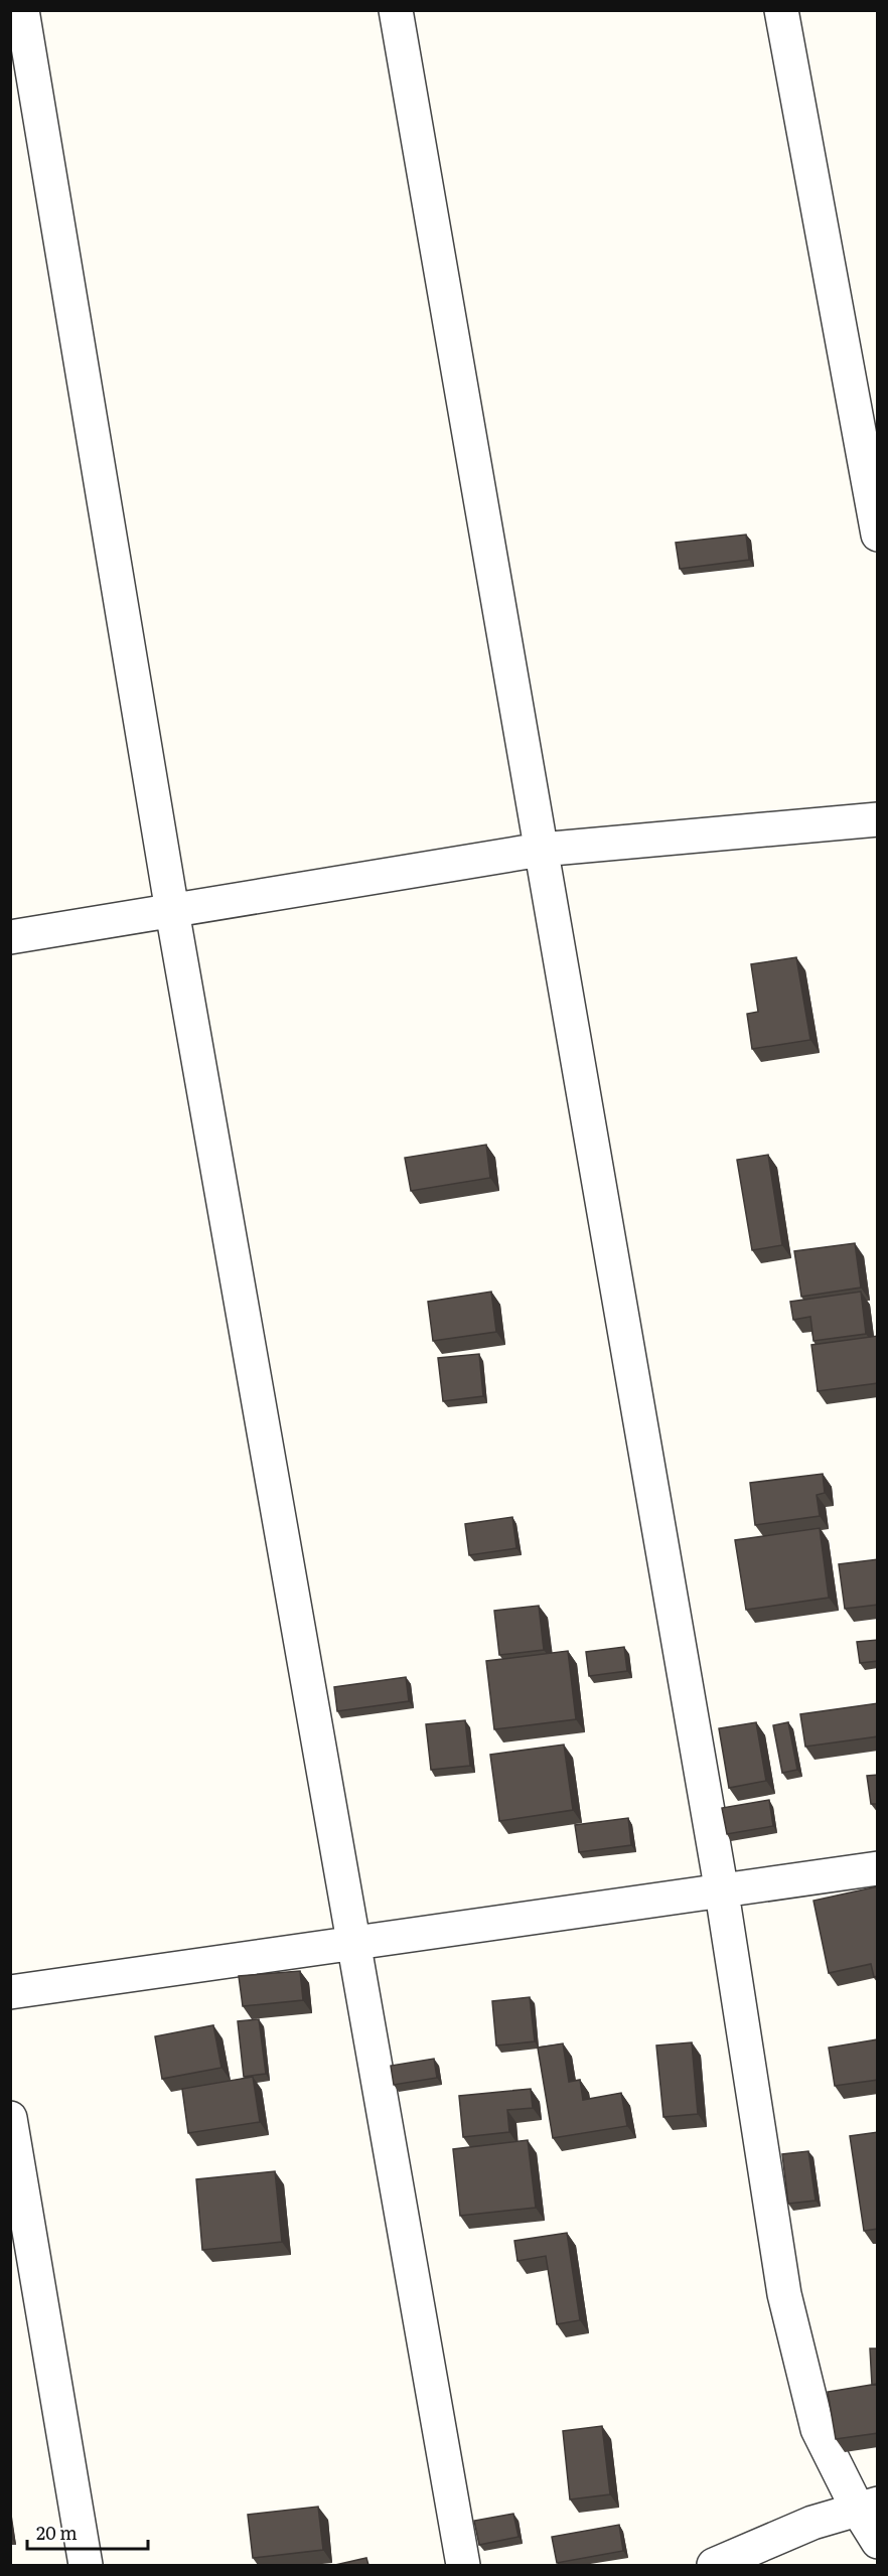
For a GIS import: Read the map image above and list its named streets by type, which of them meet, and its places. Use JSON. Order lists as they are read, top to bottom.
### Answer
{
  "scale_bar": "20 m"
}
